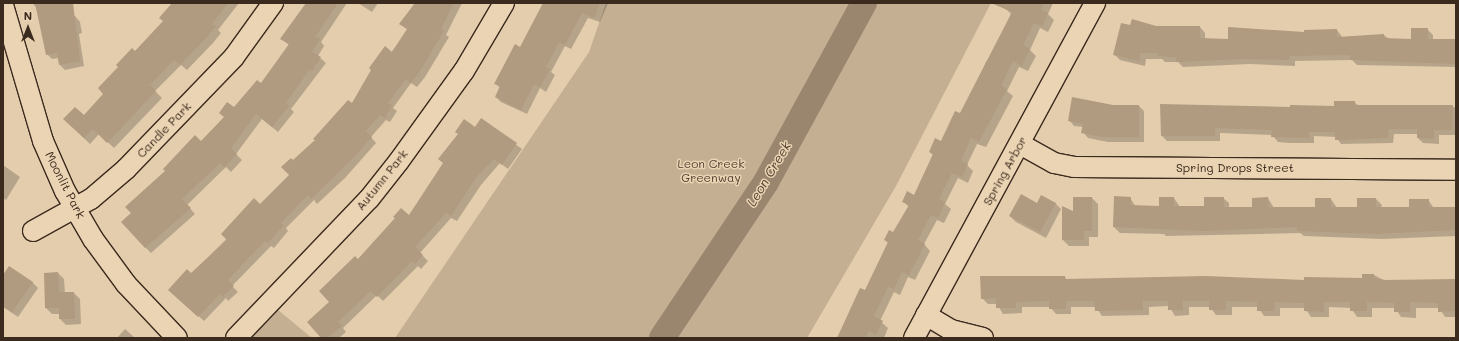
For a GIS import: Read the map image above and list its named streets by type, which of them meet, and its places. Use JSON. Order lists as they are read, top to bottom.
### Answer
{
  "streets": {
    "street": [
      "Candle Park",
      "Spring Drops Street",
      "Spring Arbor",
      "Autumn Park",
      "Moonlit Park"
    ]
  },
  "crossings": [
    ["Candle Park", "Moonlit Park"],
    ["Spring Drops Street", "Spring Arbor"]
  ],
  "water": ["Leon Creek"],
  "parks": ["Leon Creek Greenway"],
  "north": "top"
}
